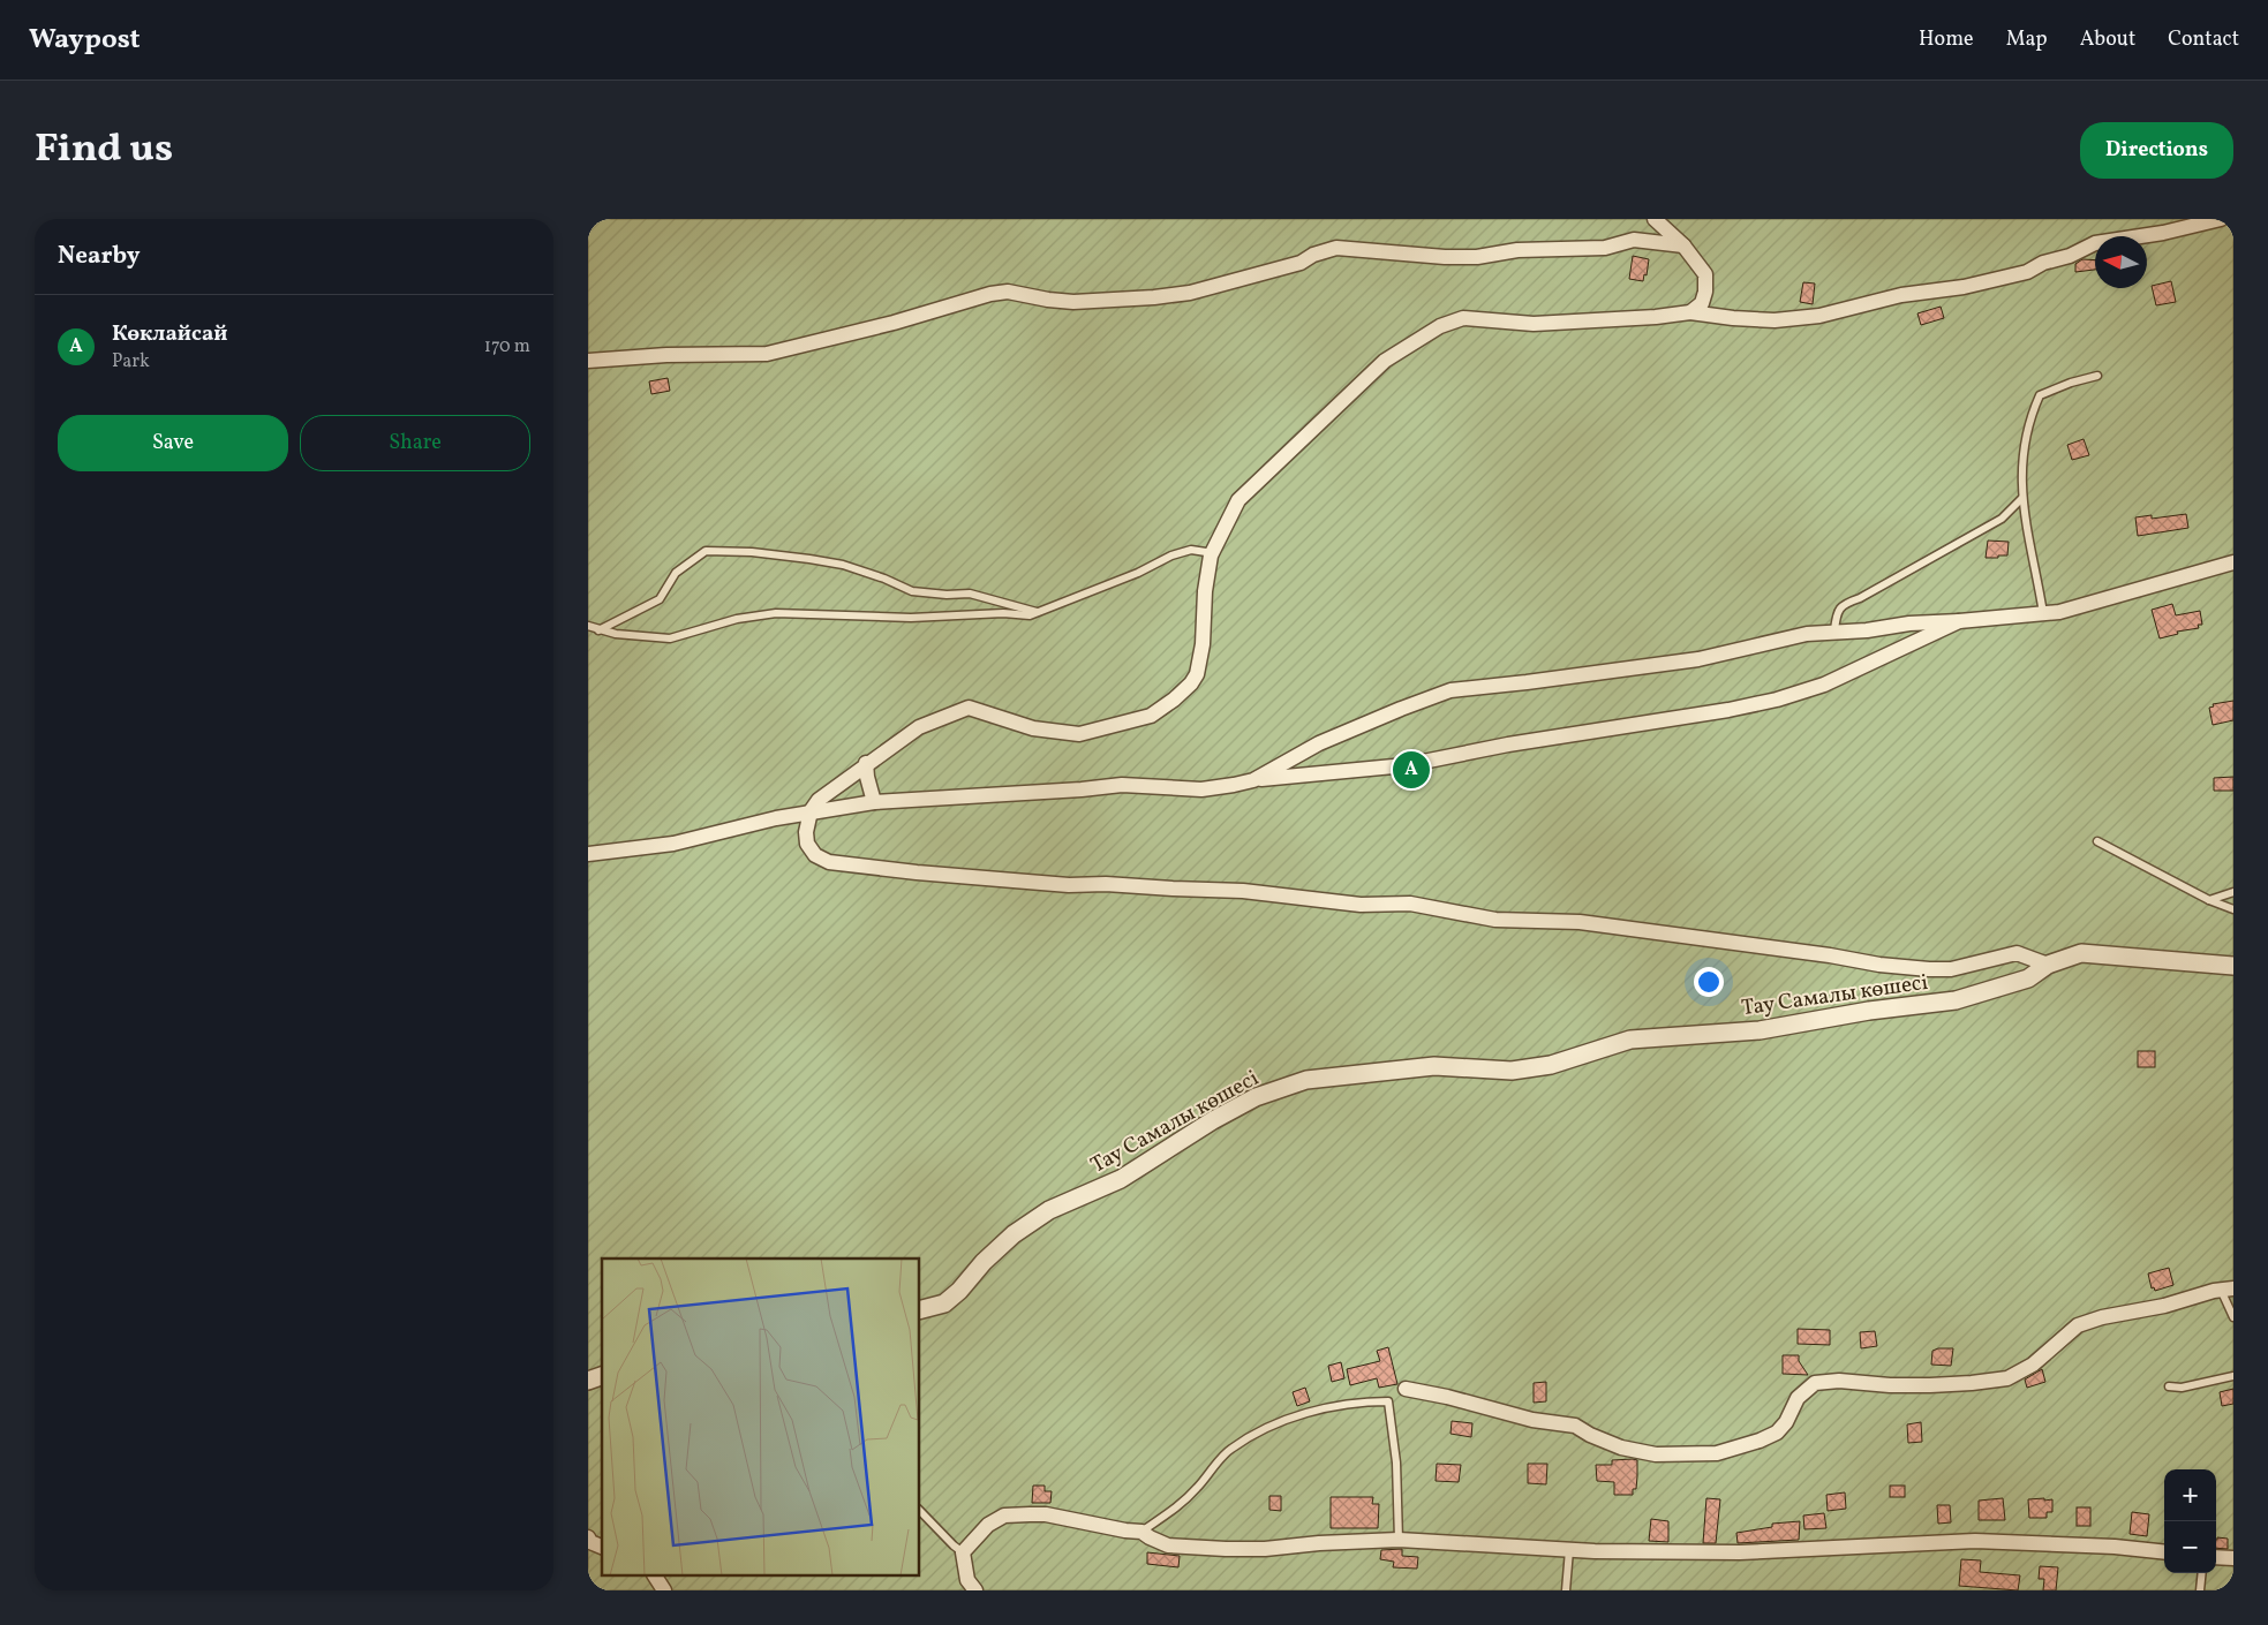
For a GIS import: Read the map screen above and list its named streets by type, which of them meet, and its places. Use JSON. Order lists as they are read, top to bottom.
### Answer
{
  "streets": {
    "street": ["Тау Самалы көшесі"]
  },
  "north": "left",
  "page": {
    "header": "Waypost",
    "nav": [
      "Home",
      "Map",
      "About",
      "Contact"
    ],
    "title": "Find us",
    "buttons": [
      "Directions",
      ["Save", "Share"]
    ],
    "heading": "Nearby",
    "list": [
      {
        "mark": "A",
        "name": "Көклайсай",
        "note": "Park",
        "value": "170 m"
      }
    ],
    "pins": "A",
    "map_buttons": ["+", "−"]
  }
}
